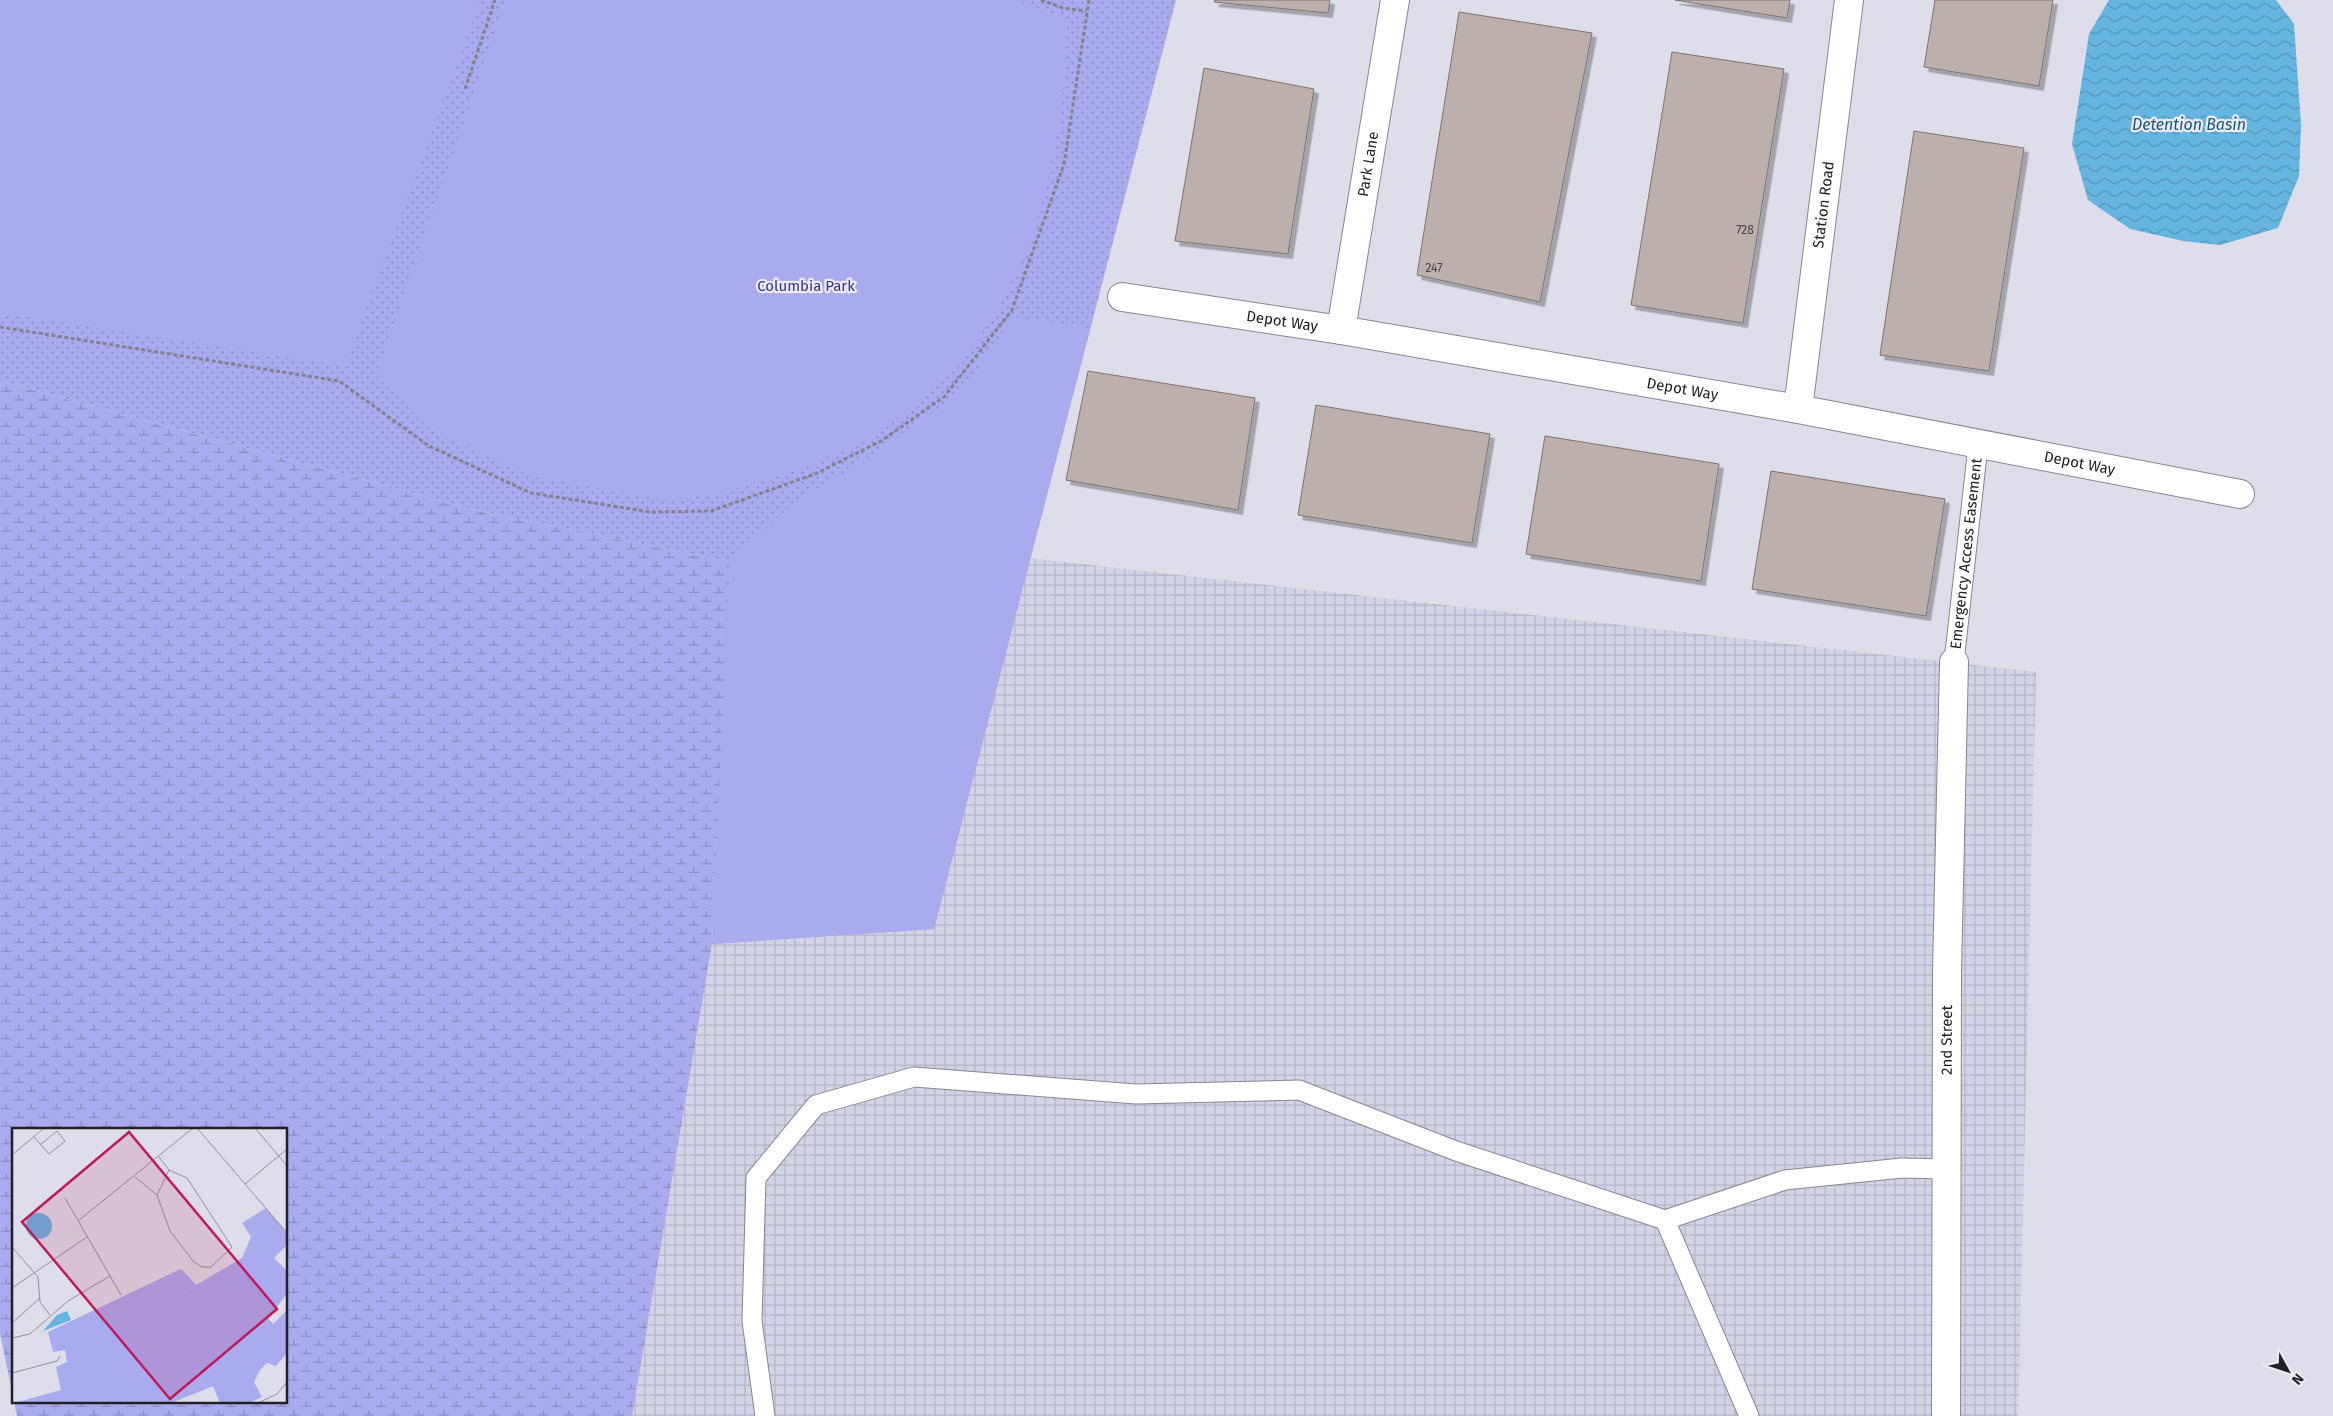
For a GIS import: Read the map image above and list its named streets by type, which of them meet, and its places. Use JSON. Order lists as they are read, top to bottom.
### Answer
{
  "streets": {
    "street": [
      "Park Lane",
      "Station Road",
      "Depot Way",
      "2nd Street"
    ],
    "lane": ["Emergency Access Easement"]
  },
  "crossings": [
    ["Park Lane", "Depot Way"],
    ["Station Road", "Depot Way"],
    ["Depot Way", "Emergency Access Easement"],
    ["Emergency Access Easement", "2nd Street"]
  ],
  "water": ["Detention Basin"],
  "parks": ["Columbia Park"],
  "house_numbers": ["728", "247"],
  "north": "bottom right"
}
